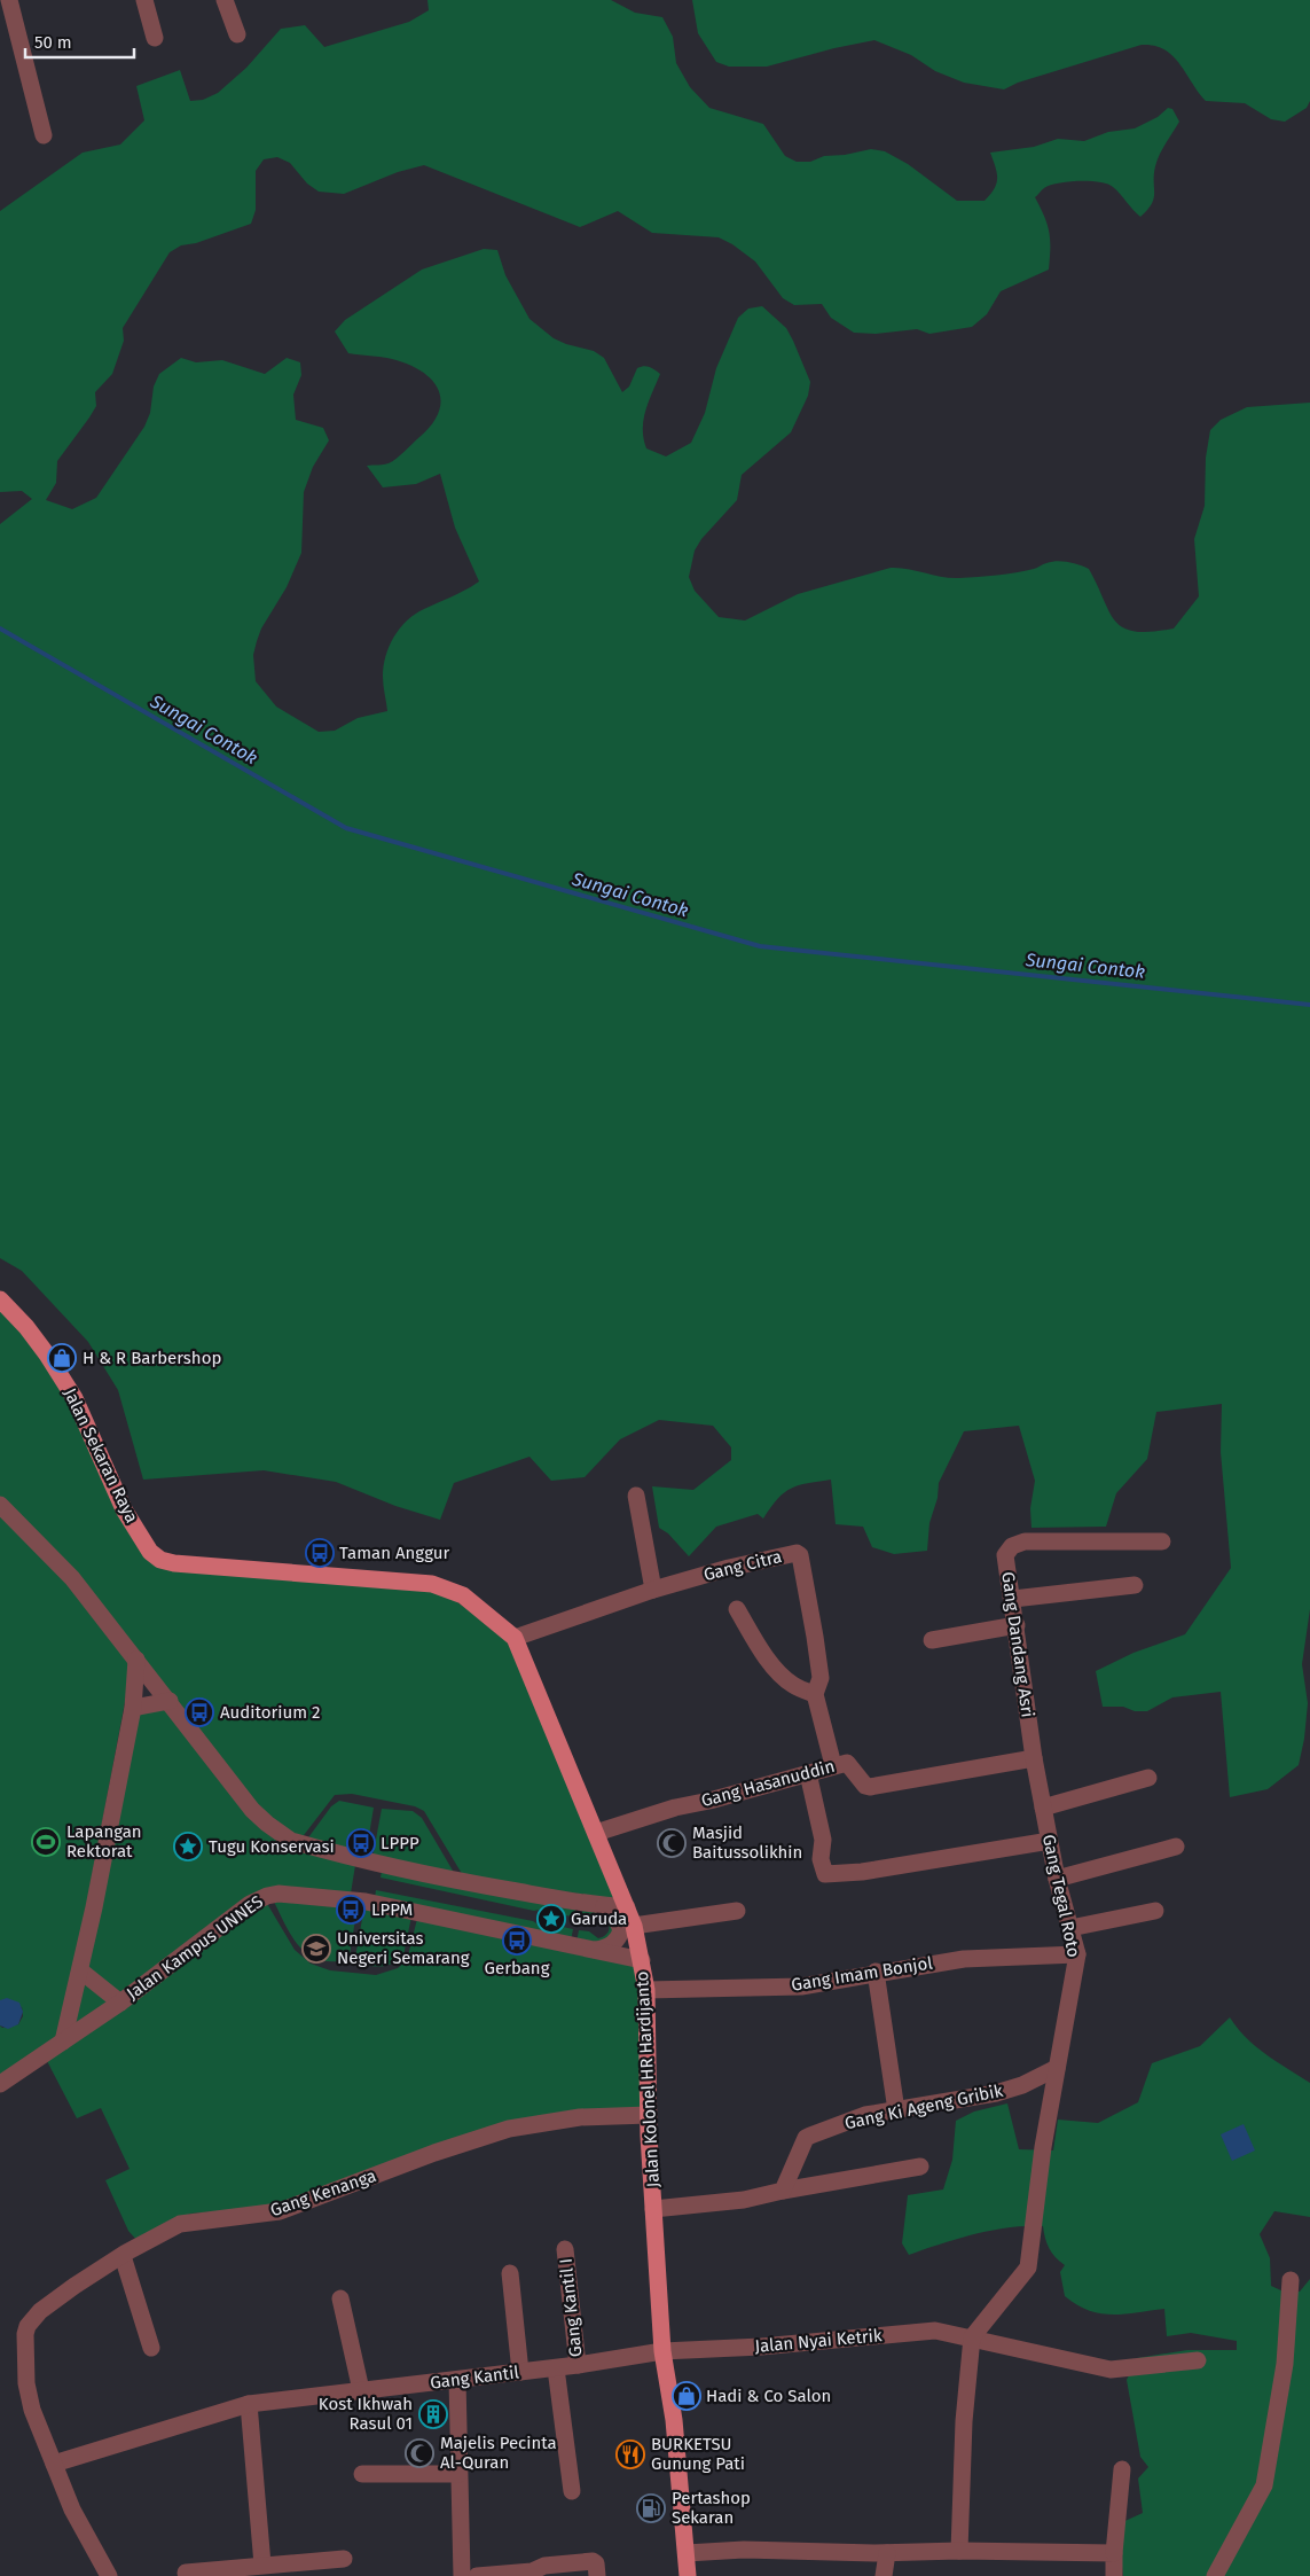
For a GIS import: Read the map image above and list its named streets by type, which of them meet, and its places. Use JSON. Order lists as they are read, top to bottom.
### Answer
{
  "streets": {
    "main road": ["Jalan Sekaran Raya", "Jalan Kolonel HR Hardijanto"],
    "street": [
      "Gang Citra",
      "Gang Dandang Asri",
      "Gang Hasanuddin",
      "Gang Tegal Roto",
      "Jalan Kampus UNNES",
      "Gang Imam Bonjol",
      "Gang Ki Ageng Gribik",
      "Gang Kenanga",
      "Gang Kantil I",
      "Jalan Nyai Ketrik",
      "Gang Kantil"
    ]
  },
  "crossings": [
    ["Jalan Sekaran Raya", "Jalan Kolonel HR Hardijanto"],
    ["Gang Citra", "Gang Hasanuddin"],
    ["Gang Citra", "Jalan Kolonel HR Hardijanto"],
    ["Gang Dandang Asri", "Gang Hasanuddin"],
    ["Gang Dandang Asri", "Gang Tegal Roto"],
    ["Gang Hasanuddin", "Gang Tegal Roto"],
    ["Gang Hasanuddin", "Jalan Kolonel HR Hardijanto"],
    ["Gang Tegal Roto", "Gang Imam Bonjol"],
    ["Gang Tegal Roto", "Gang Ki Ageng Gribik"],
    ["Gang Tegal Roto", "Jalan Nyai Ketrik"],
    ["Jalan Kampus UNNES", "Jalan Kolonel HR Hardijanto"],
    ["Gang Imam Bonjol", "Jalan Kolonel HR Hardijanto"],
    ["Jalan Kolonel HR Hardijanto", "Gang Kenanga"],
    ["Jalan Kolonel HR Hardijanto", "Jalan Nyai Ketrik"],
    ["Jalan Kolonel HR Hardijanto", "Gang Kantil"],
    ["Gang Kenanga", "Gang Kantil"],
    ["Gang Kantil I", "Gang Kantil"],
    ["Jalan Nyai Ketrik", "Gang Kantil"]
  ],
  "water": ["Sungai Contok"],
  "places": {
    "shop": ["H & R Barbershop", "Hadi & Co Salon"],
    "bus stop": [
      "Taman Anggur",
      "Auditorium 2",
      "LPPP",
      "LPPM",
      "Gerbang"
    ],
    "sports": ["Lapangan Rektorat"],
    "mosque": ["Masjid Baitussolikhin", "Majelis Pecinta Al-Quran"],
    "place": ["Tugu Konservasi", "Garuda"],
    "school or university": ["Universitas Negeri Semarang"],
    "building": ["Kost Ikhwah Rasul 01"],
    "restaurant": ["BURKETSU Gunung Pati"],
    "fuel station": ["Pertashop Sekaran"]
  },
  "scale_bar": "50 m"
}
